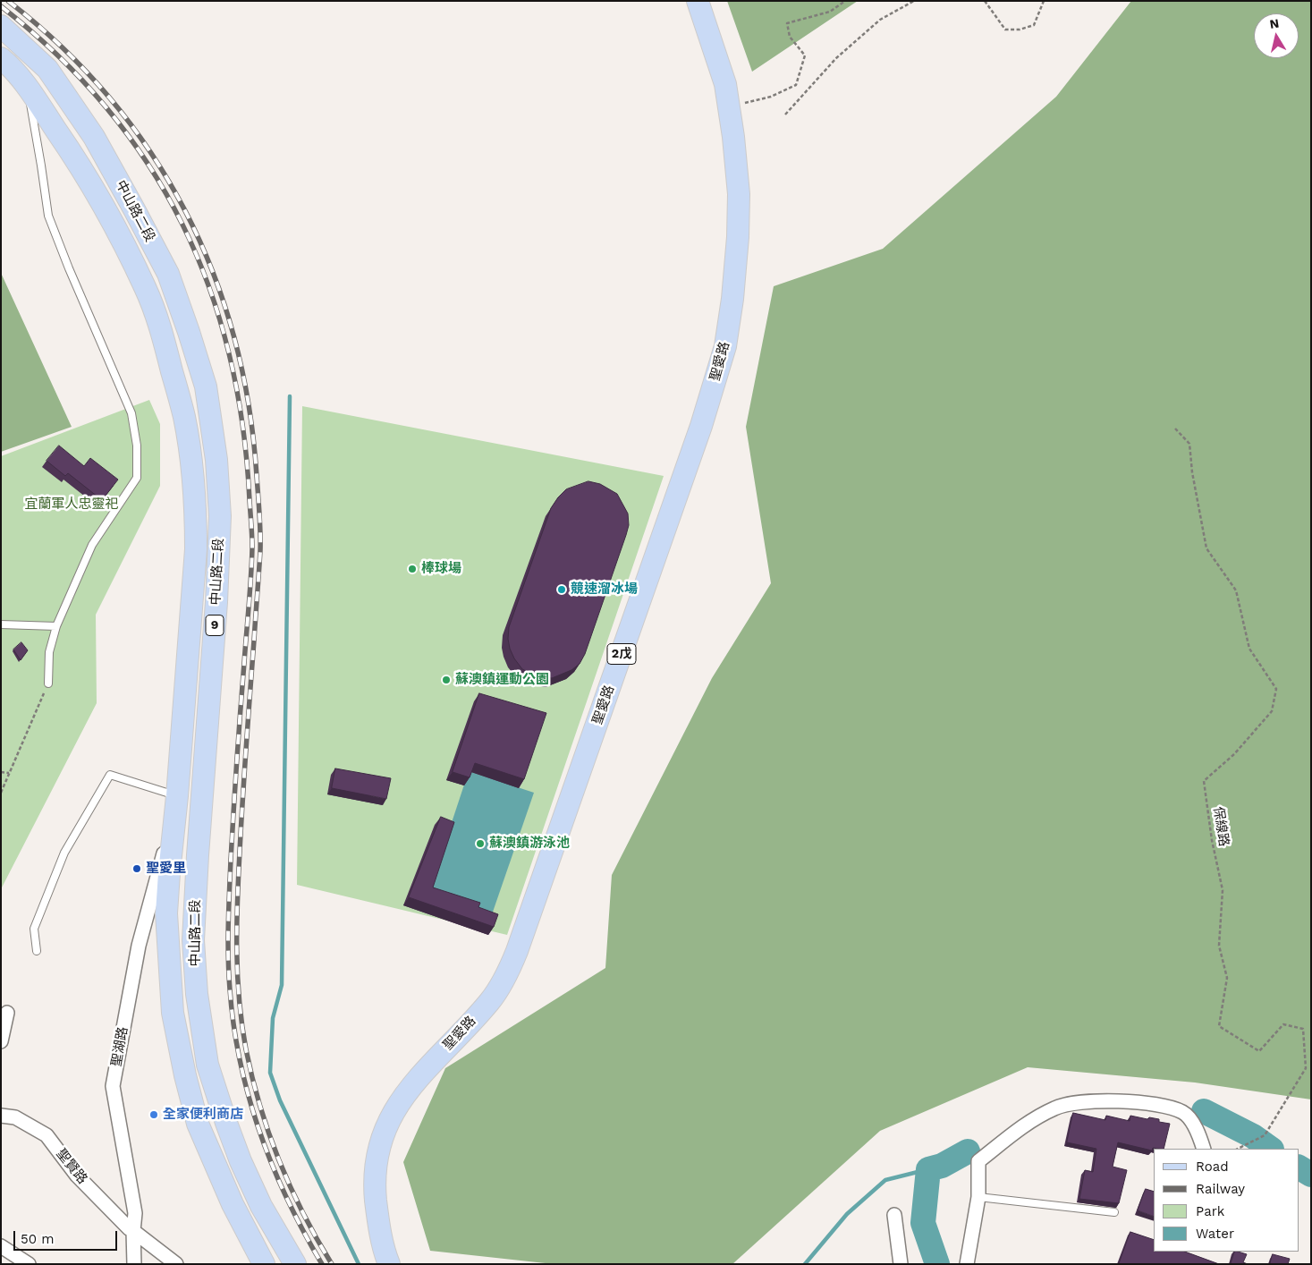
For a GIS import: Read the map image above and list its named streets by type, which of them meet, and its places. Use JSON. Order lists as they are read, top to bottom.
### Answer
{
  "streets": {
    "main road": [
      "中山路二段",
      "聖愛路",
      "9",
      "2戊"
    ],
    "street": ["聖湖路", "聖賢路"],
    "path": ["保線路"]
  },
  "crossings": [
    ["中山路二段", "聖湖路"],
    ["聖湖路", "聖賢路"]
  ],
  "parks": ["宜蘭軍人忠靈祀"],
  "places": [
    "棒球場",
    "競速溜冰場",
    "蘇澳鎮運動公園",
    "蘇澳鎮游泳池",
    "聖愛里",
    "全家便利商店"
  ],
  "legend": [
    "Road",
    "Railway",
    "Park",
    "Water"
  ],
  "scale_bar": "50 m",
  "north": "top"
}
